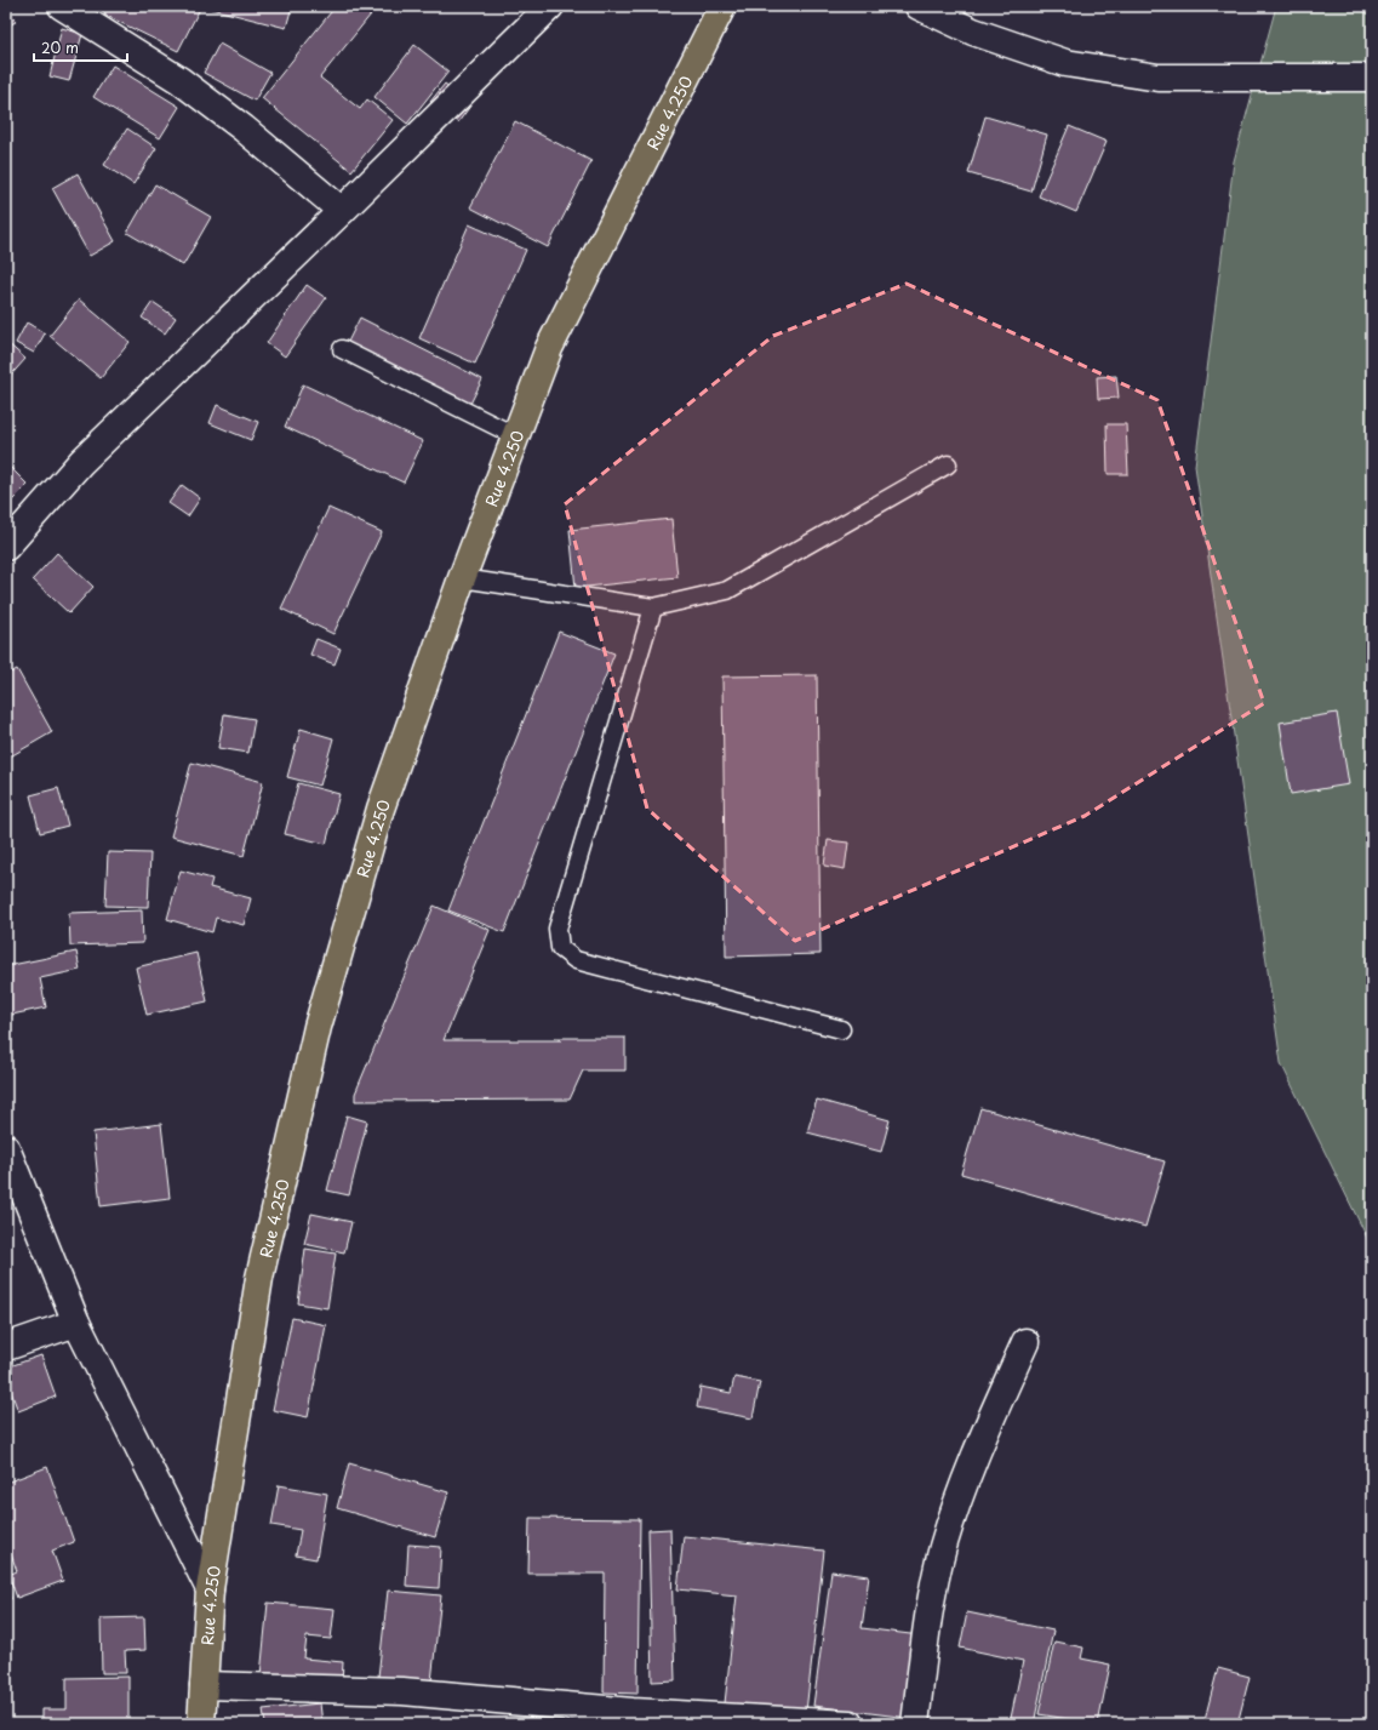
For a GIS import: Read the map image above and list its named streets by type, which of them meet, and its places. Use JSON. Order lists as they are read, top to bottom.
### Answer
{
  "streets": {
    "main road": ["Rue 4.250"]
  },
  "scale_bar": "20 m"
}
